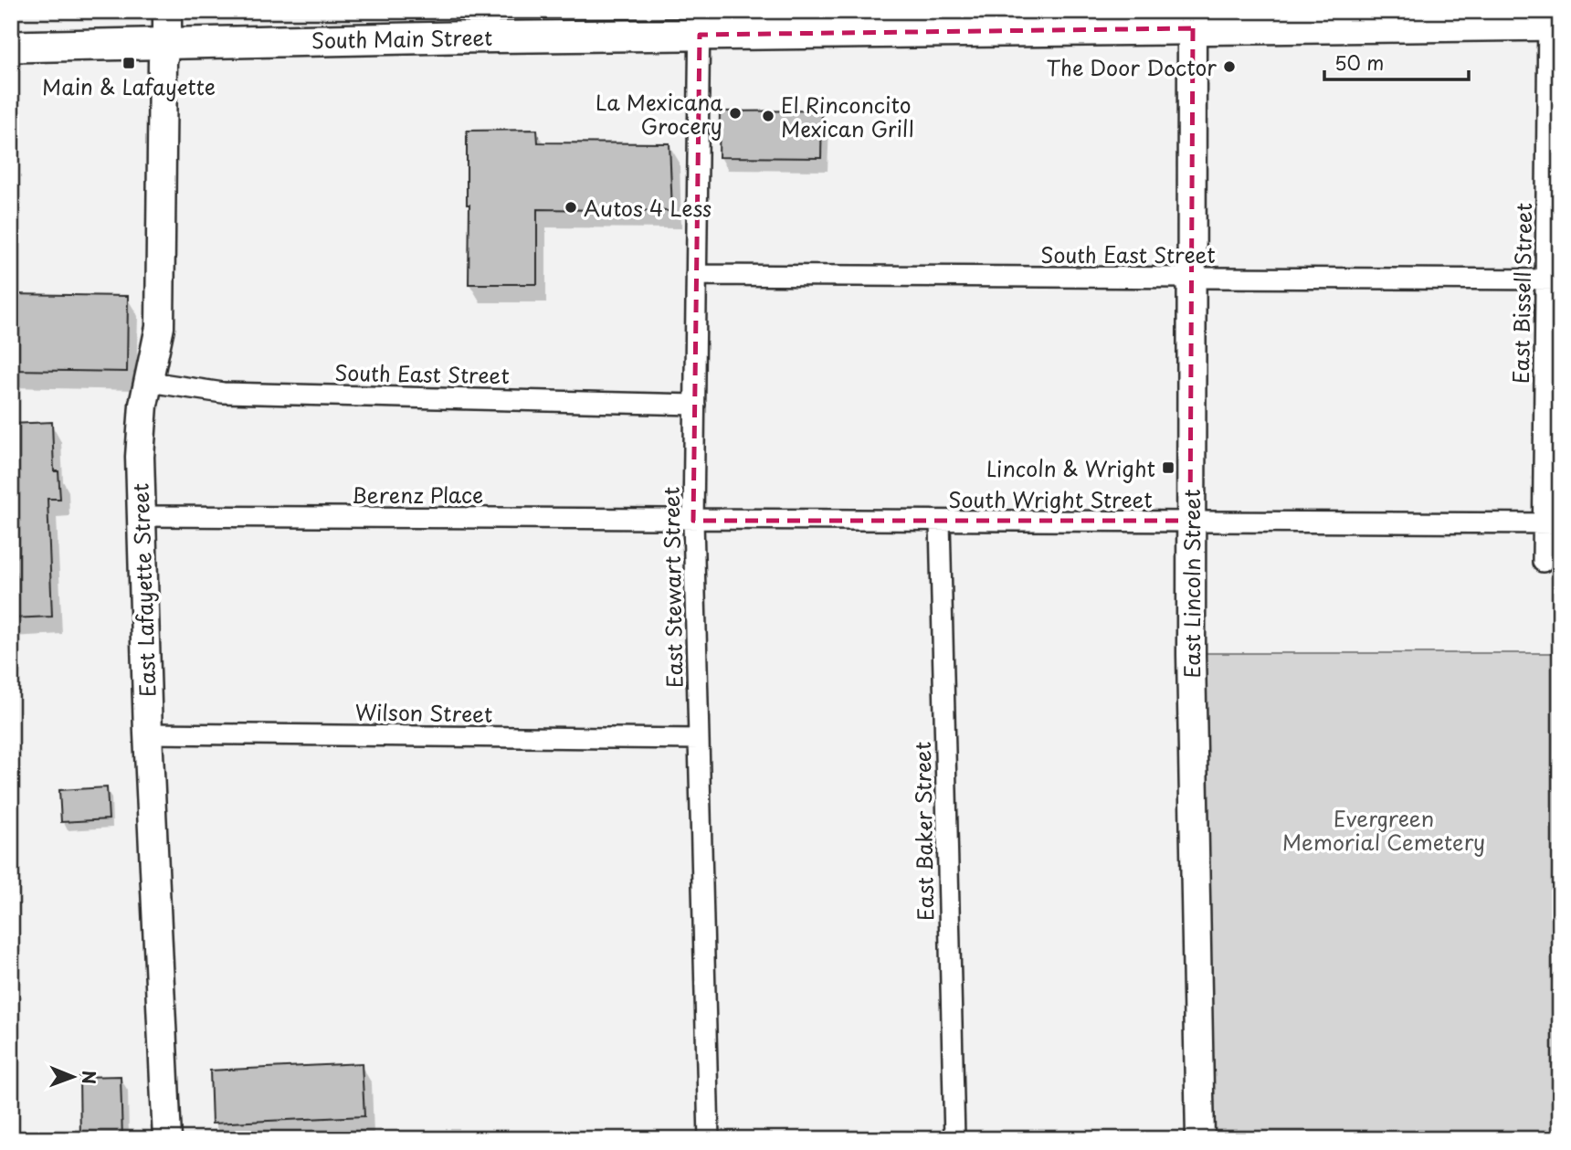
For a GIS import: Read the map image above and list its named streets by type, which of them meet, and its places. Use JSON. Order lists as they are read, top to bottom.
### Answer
{
  "streets": {
    "main road": ["South Main Street"],
    "street": [
      "South East Street",
      "East Bissell Street",
      "Berenz Place",
      "South Wright Street",
      "East Lincoln Street",
      "East Stewart Street",
      "East Lafayette Street",
      "Wilson Street",
      "East Baker Street"
    ]
  },
  "crossings": [
    ["South Main Street", "East Bissell Street"],
    ["South Main Street", "East Lincoln Street"],
    ["South Main Street", "East Stewart Street"],
    ["South Main Street", "East Lafayette Street"],
    ["South East Street", "East Bissell Street"],
    ["South East Street", "East Lincoln Street"],
    ["South East Street", "East Stewart Street"],
    ["South East Street", "East Lafayette Street"],
    ["East Bissell Street", "South Wright Street"],
    ["Berenz Place", "South Wright Street"],
    ["Berenz Place", "East Stewart Street"],
    ["Berenz Place", "East Lafayette Street"],
    ["South Wright Street", "East Lincoln Street"],
    ["South Wright Street", "East Stewart Street"],
    ["South Wright Street", "East Baker Street"],
    ["East Stewart Street", "Wilson Street"],
    ["East Lafayette Street", "Wilson Street"]
  ],
  "parks": ["Evergreen Memorial Cemetery"],
  "places": {
    "transit": ["Main & Lafayette", "Lincoln & Wright"],
    "other": [
      "The Door Doctor",
      "La Mexicana Grocery",
      "El Rinconcito Mexican Grill",
      "Autos 4 Less"
    ]
  },
  "scale_bar": "50 m",
  "north": "right"
}
